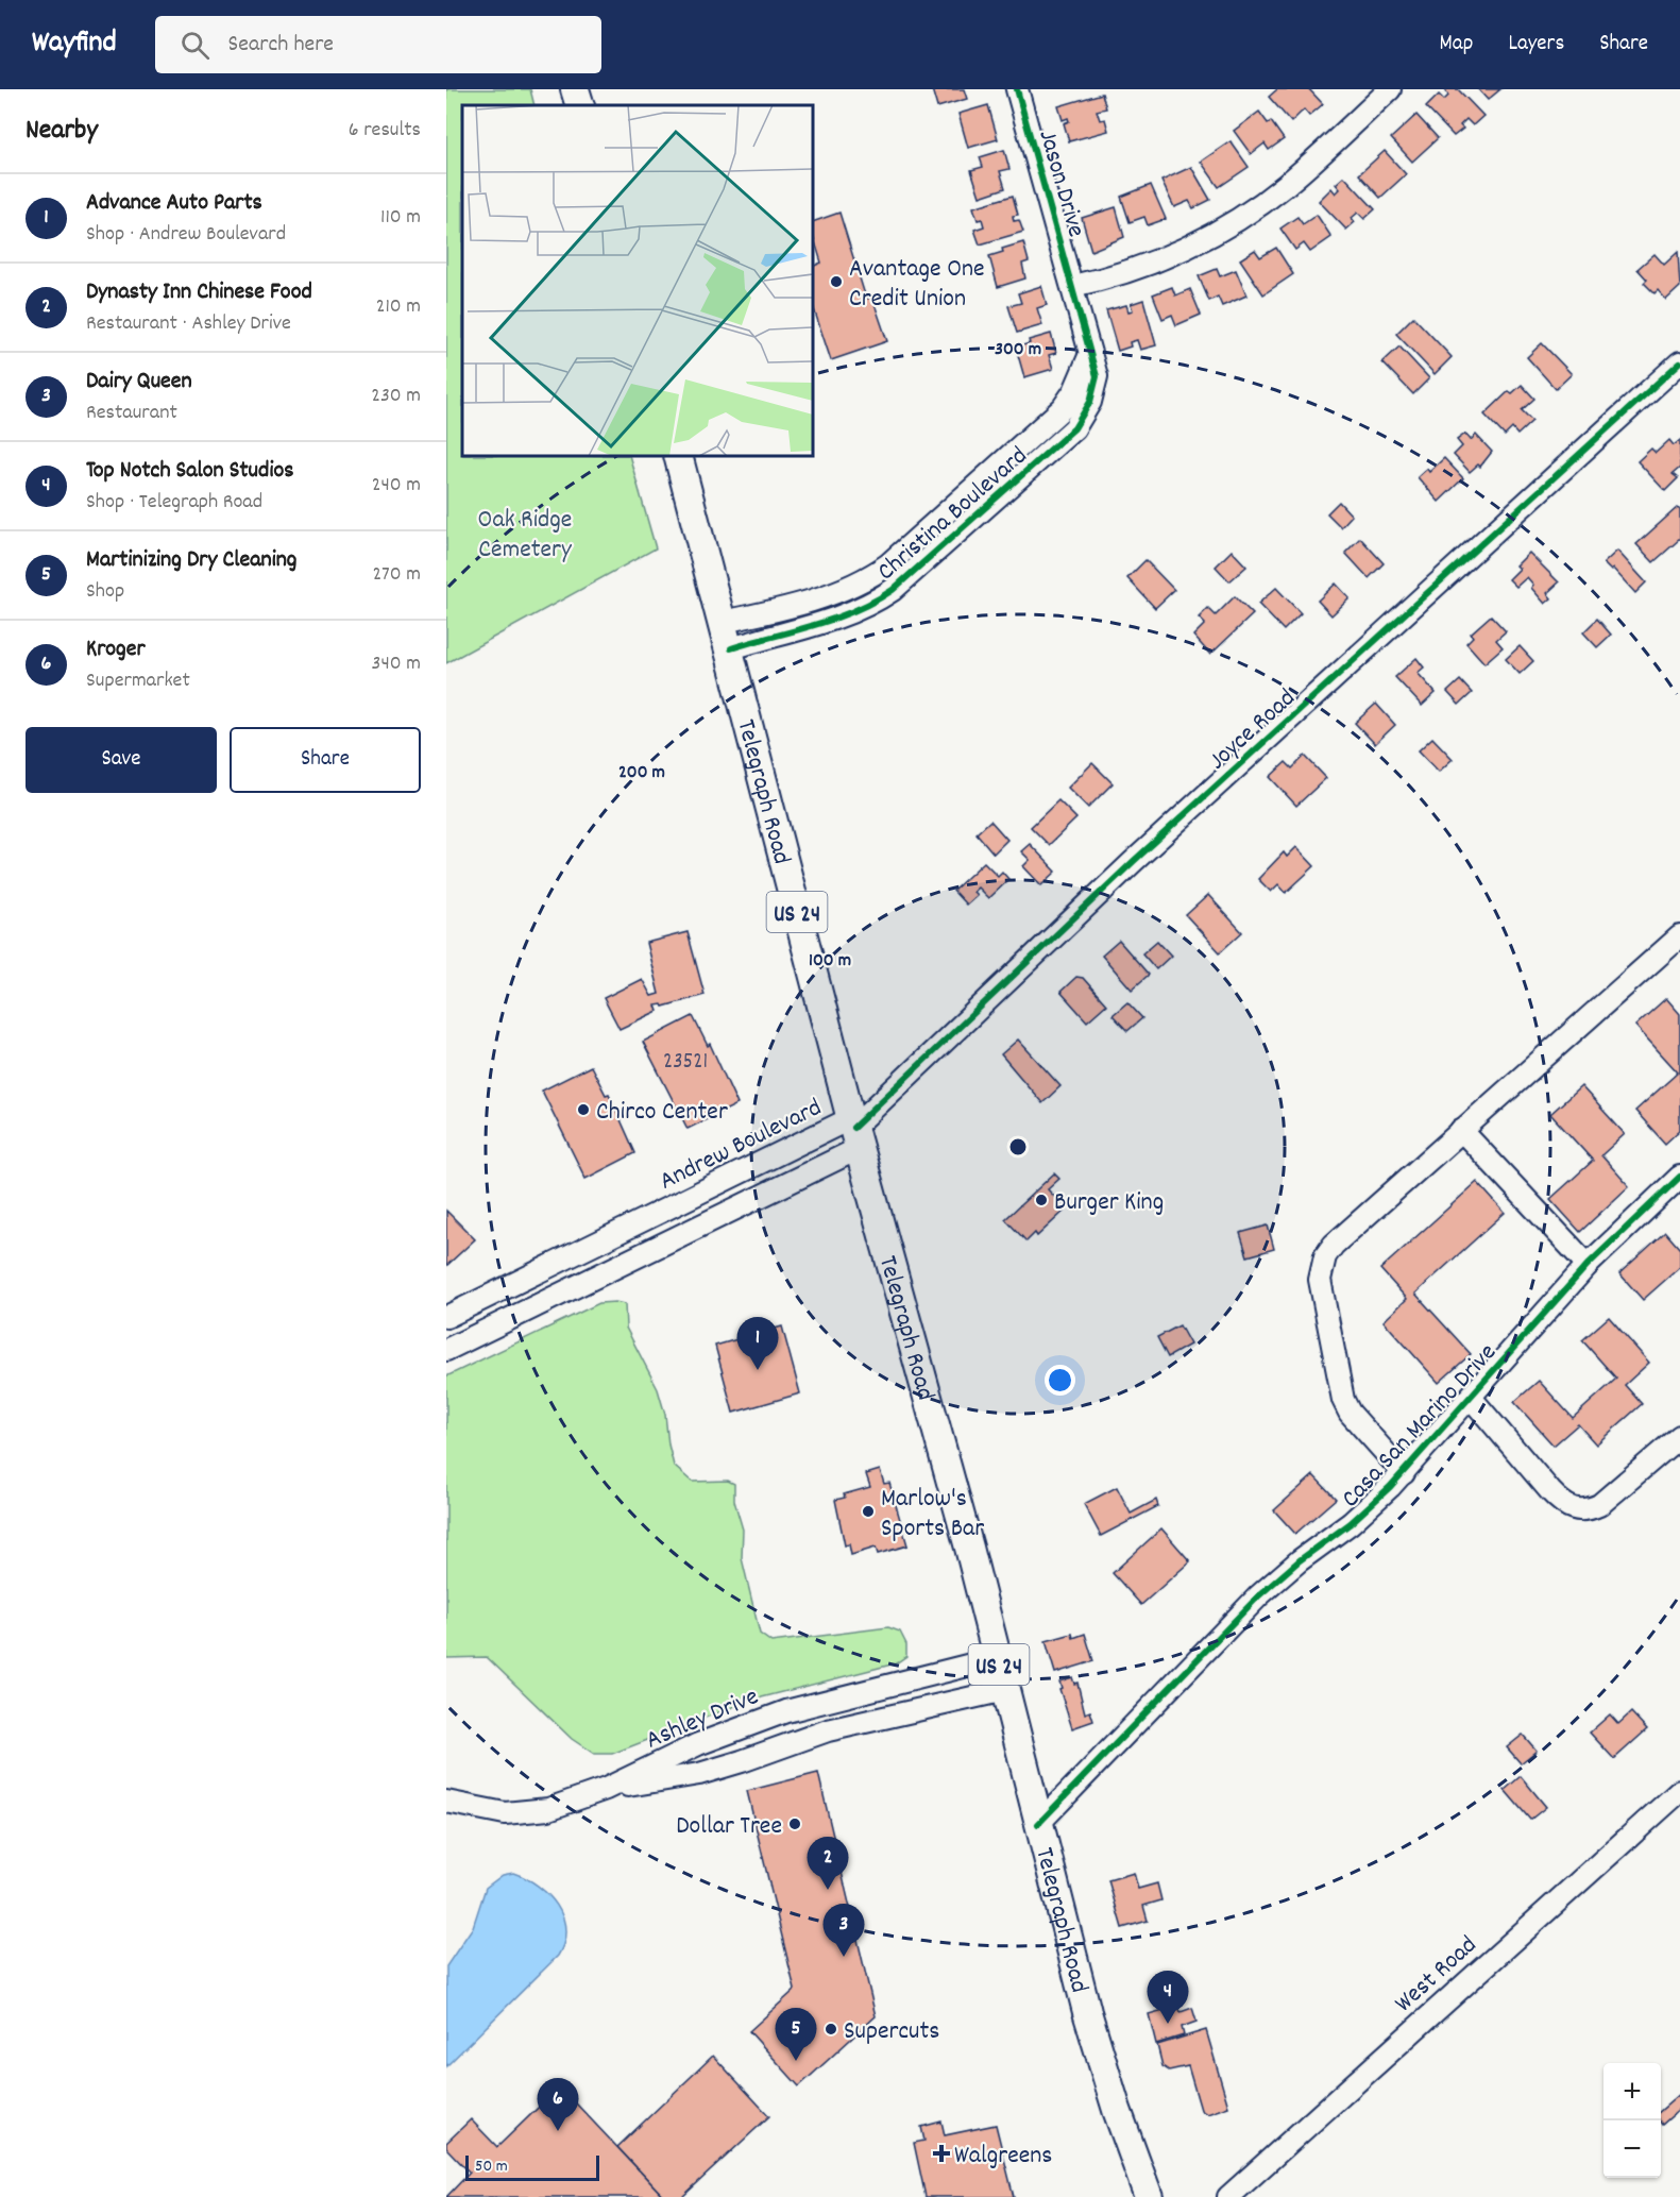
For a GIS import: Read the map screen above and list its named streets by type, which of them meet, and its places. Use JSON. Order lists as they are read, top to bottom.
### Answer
{
  "streets": {
    "main road": ["Telegraph Road", "US 24"],
    "street": [
      "Jason Drive",
      "Christina Boulevard",
      "Joyce Road",
      "Andrew Boulevard",
      "Casa San Marino Drive",
      "Ashley Drive",
      "West Road"
    ]
  },
  "crossings": [
    ["Jason Drive", "Christina Boulevard"],
    ["Christina Boulevard", "Telegraph Road"],
    ["Joyce Road", "Telegraph Road"],
    ["Joyce Road", "Andrew Boulevard"],
    ["Telegraph Road", "Andrew Boulevard"],
    ["Telegraph Road", "Casa San Marino Drive"],
    ["Telegraph Road", "Ashley Drive"]
  ],
  "parks": ["Oak Ridge Cemetery"],
  "places": {
    "other": [
      "Avantage One Credit Union",
      "Chirco Center",
      "Burger King",
      "Marlow's Sports Bar",
      "Dollar Tree",
      "Supercuts"
    ],
    "health": ["Walgreens"]
  },
  "house_numbers": ["23521"],
  "scale_bar": "50 m",
  "page": {
    "header": "Wayfind",
    "search": "Search here",
    "nav": ["Map", "Layers", "Share"],
    "heading": ["Nearby", "6 results"],
    "list": [
      {
        "mark": "1",
        "name": "Advance Auto Parts",
        "note": "Shop · Andrew Boulevard",
        "value": "110 m"
      },
      {
        "mark": "2",
        "name": "Dynasty Inn Chinese Food",
        "note": "Restaurant · Ashley Drive",
        "value": "210 m"
      },
      {
        "mark": "3",
        "name": "Dairy Queen",
        "note": "Restaurant",
        "value": "230 m"
      },
      {
        "mark": "4",
        "name": "Top Notch Salon Studios",
        "note": "Shop · Telegraph Road",
        "value": "240 m"
      },
      {
        "mark": "5",
        "name": "Martinizing Dry Cleaning",
        "note": "Shop",
        "value": "270 m"
      },
      {
        "mark": "6",
        "name": "Kroger",
        "note": "Supermarket",
        "value": "340 m"
      }
    ],
    "buttons": ["Save", "Share"],
    "pins": [
      "1",
      "2",
      "3",
      "4",
      "5",
      "6"
    ],
    "map_buttons": ["+", "−"],
    "scale": "50 m"
  },
  "rings": ["300 m", "200 m", "100 m"]
}
